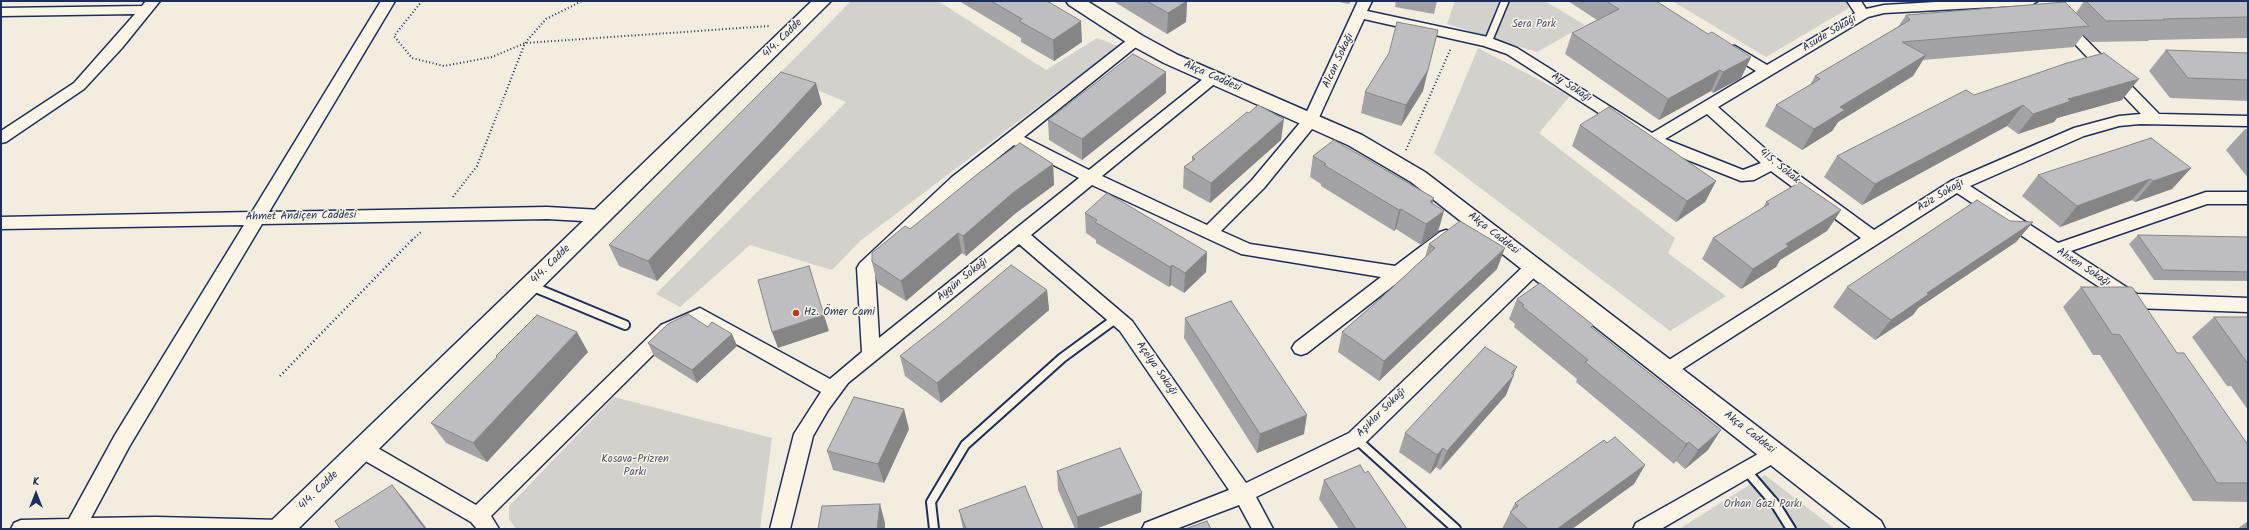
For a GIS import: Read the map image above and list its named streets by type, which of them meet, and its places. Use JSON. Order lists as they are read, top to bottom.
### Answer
{
  "streets": {
    "main road": ["414. Cadde", "Akça Caddesi"],
    "street": [
      "Asude Sokağı",
      "Alcan Sokağı",
      "Ay Sokağı",
      "415. Sokak",
      "Aziz Sokağı",
      "Ahmet Andiçen Caddesi",
      "Ahsen Sokağı",
      "Aygün Sokağı",
      "Açelya Sokağı",
      "Aşıklar Sokağı"
    ]
  },
  "crossings": [
    ["Asude Sokağı", "Ay Sokağı"],
    ["Asude Sokağı", "415. Sokak"],
    ["414. Cadde", "Ahmet Andiçen Caddesi"],
    ["Alcan Sokağı", "Akça Caddesi"],
    ["Alcan Sokağı", "Ay Sokağı"],
    ["Akça Caddesi", "Aziz Sokağı"],
    ["Akça Caddesi", "Aygün Sokağı"],
    ["Akça Caddesi", "Aşıklar Sokağı"],
    ["Ay Sokağı", "415. Sokak"],
    ["415. Sokak", "Aziz Sokağı"],
    ["Aziz Sokağı", "Ahsen Sokağı"],
    ["Aygün Sokağı", "Açelya Sokağı"],
    ["Açelya Sokağı", "Aşıklar Sokağı"]
  ],
  "parks": ["Sera Park", "Kosava-Prizren Parkı", "Orhan Gazi Parkı"],
  "places": ["Hz. Ömer Cami"],
  "north": "top"
}
